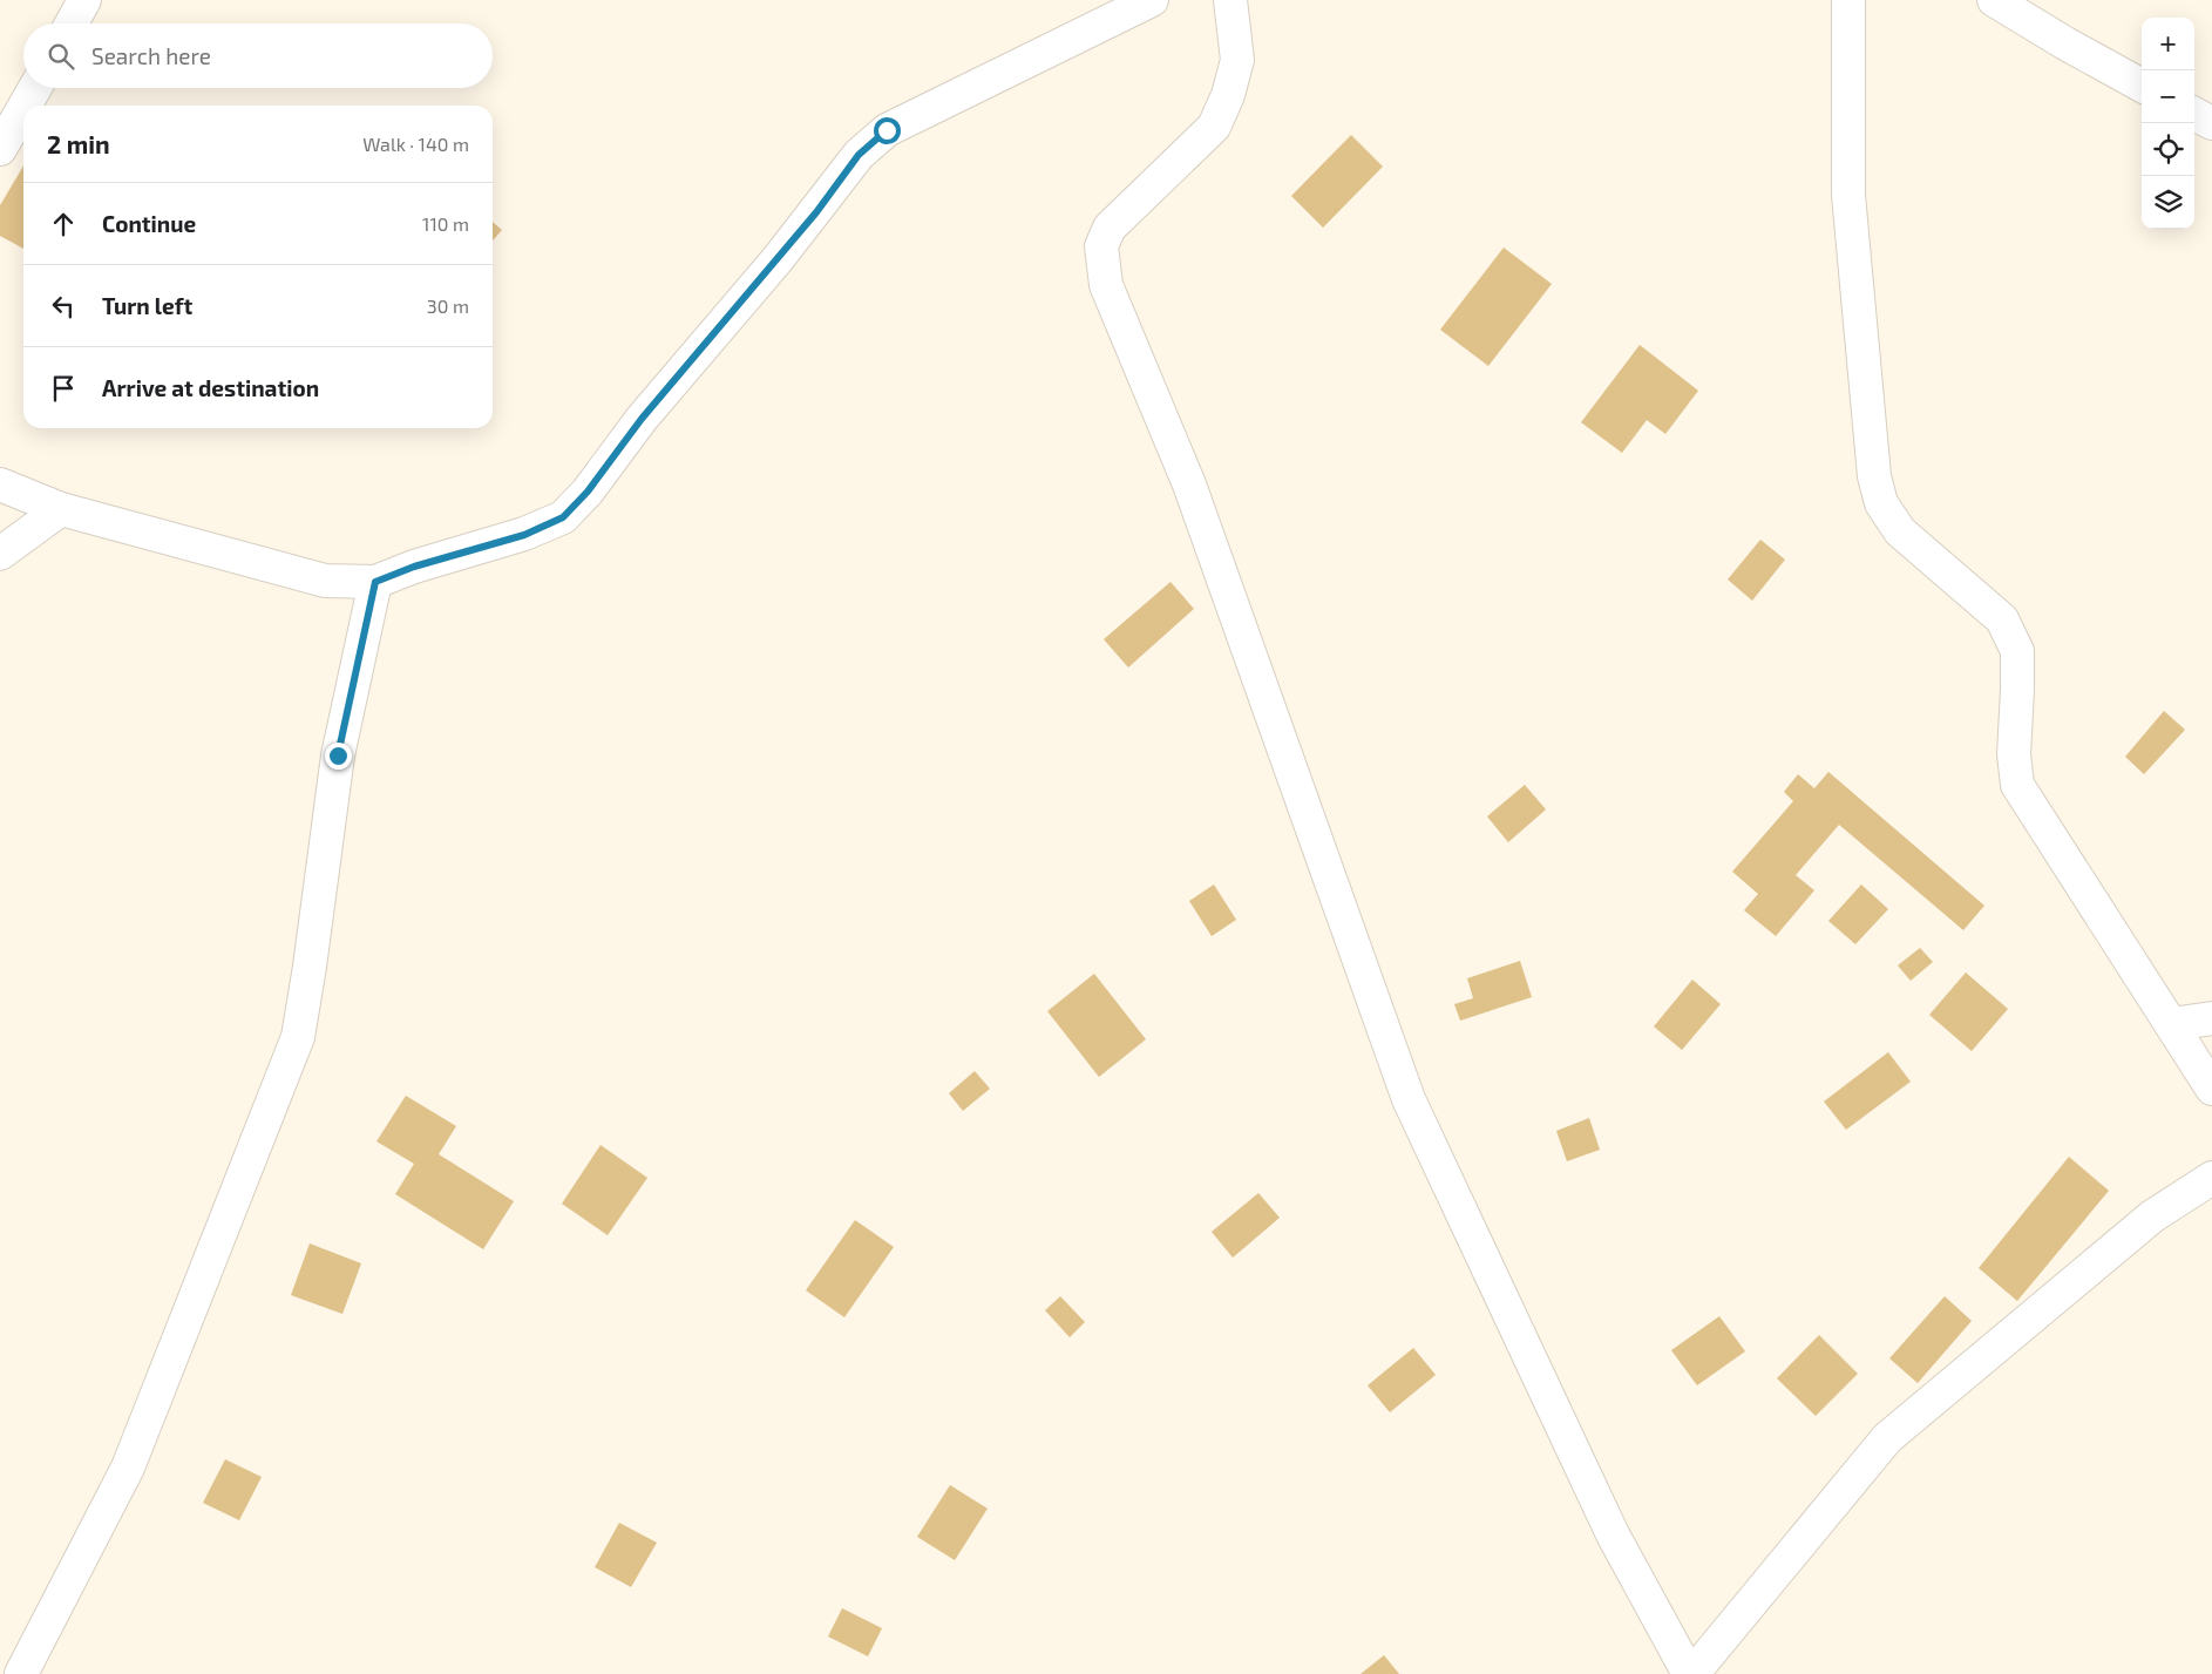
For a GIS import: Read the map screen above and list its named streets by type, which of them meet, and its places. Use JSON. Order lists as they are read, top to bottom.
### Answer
{
  "page": {
    "map_buttons": ["+", "−"],
    "search": "Search here",
    "heading": ["2 min", "Walk · 140 m"],
    "list": [
      ["Continue", "110 m"],
      ["Turn left", "30 m"],
      "Arrive at destination"
    ]
  }
}
